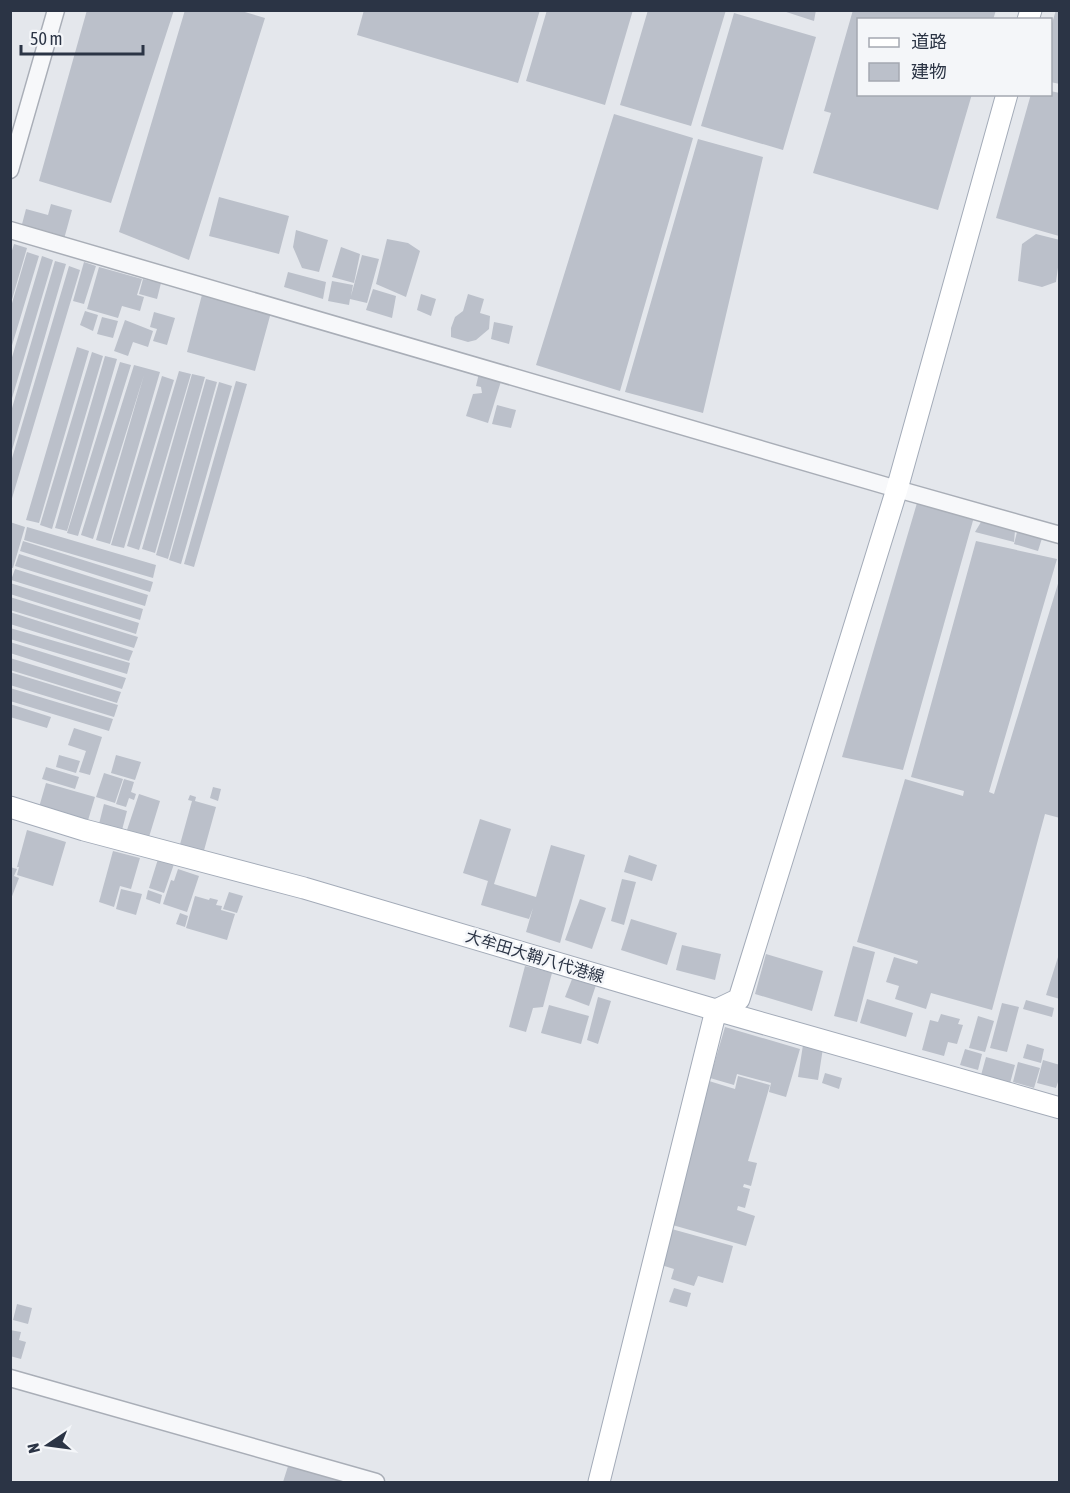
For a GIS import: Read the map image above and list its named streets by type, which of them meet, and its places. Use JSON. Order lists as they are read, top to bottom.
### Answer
{
  "streets": {
    "main road": ["大牟田大鞘八代港線"]
  },
  "legend": ["道路", "建物"],
  "scale_bar": "50 m",
  "north": "left"
}
